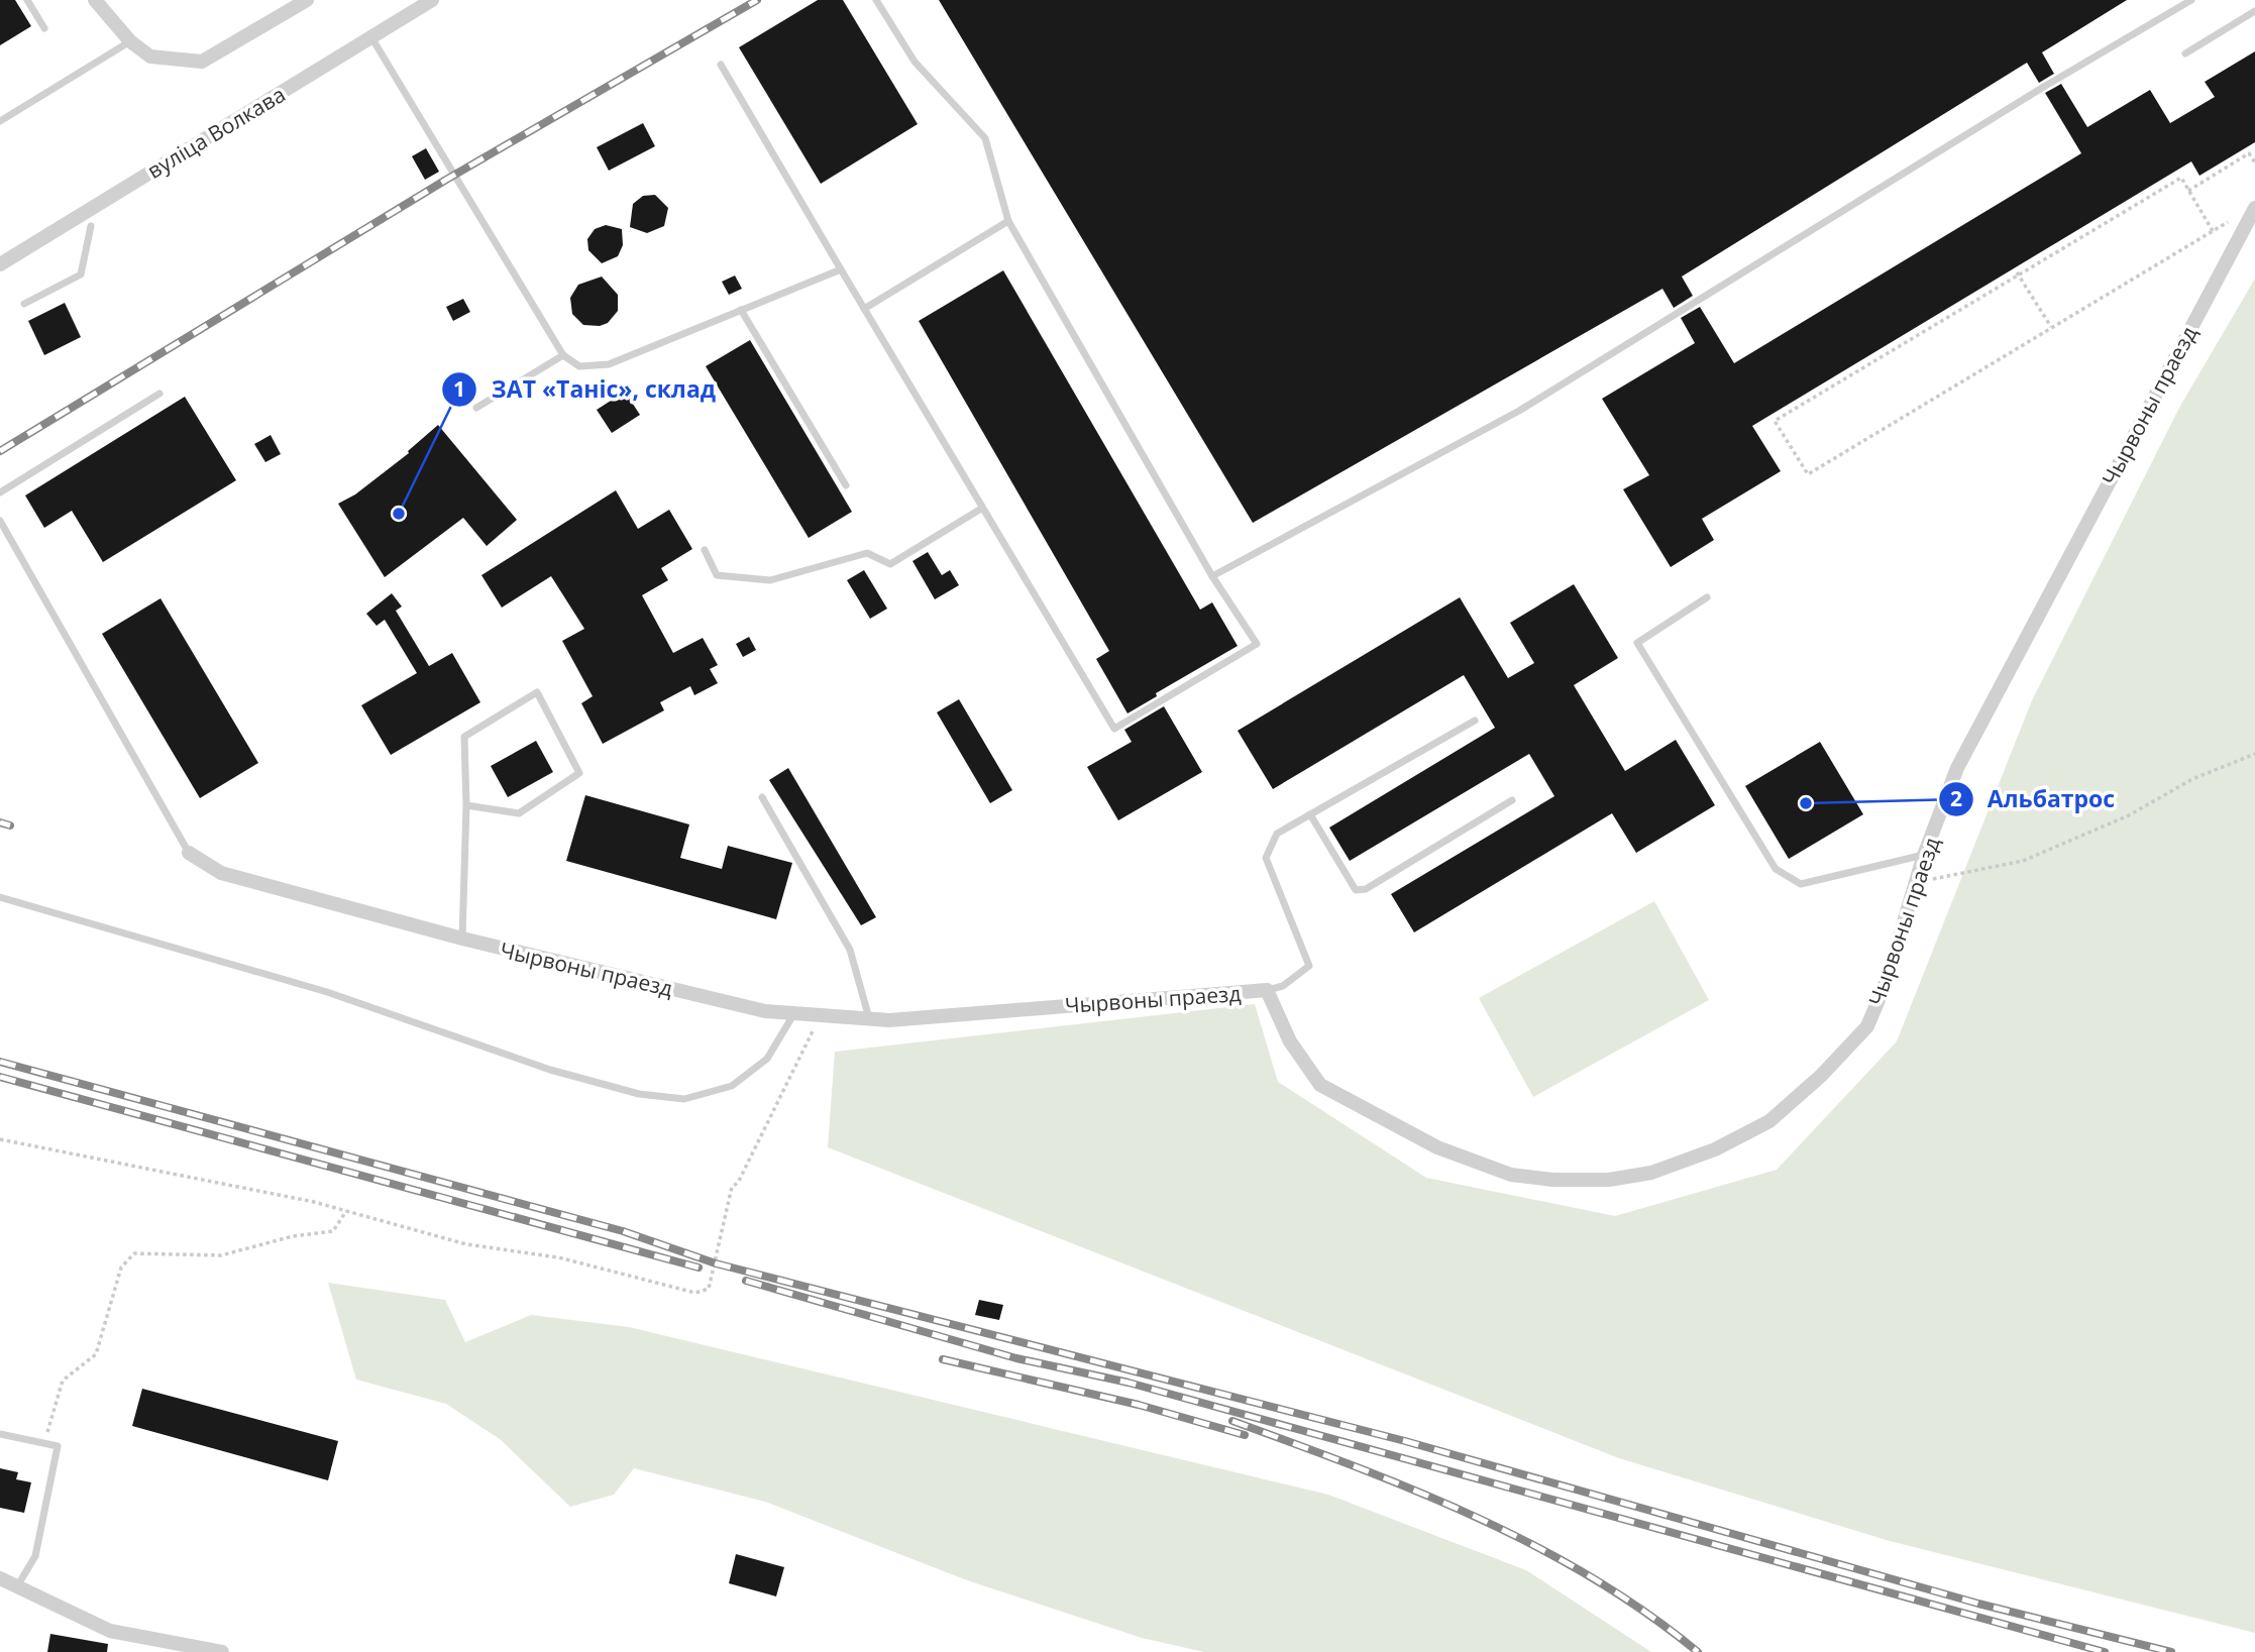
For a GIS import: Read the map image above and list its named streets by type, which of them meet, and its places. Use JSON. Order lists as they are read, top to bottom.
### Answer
{
  "streets": {
    "street": ["вуліца Волкава", "Чырвоны праезд"]
  },
  "places": ["ЗАТ «Таніс», склад", "Альбатрос"]
}
